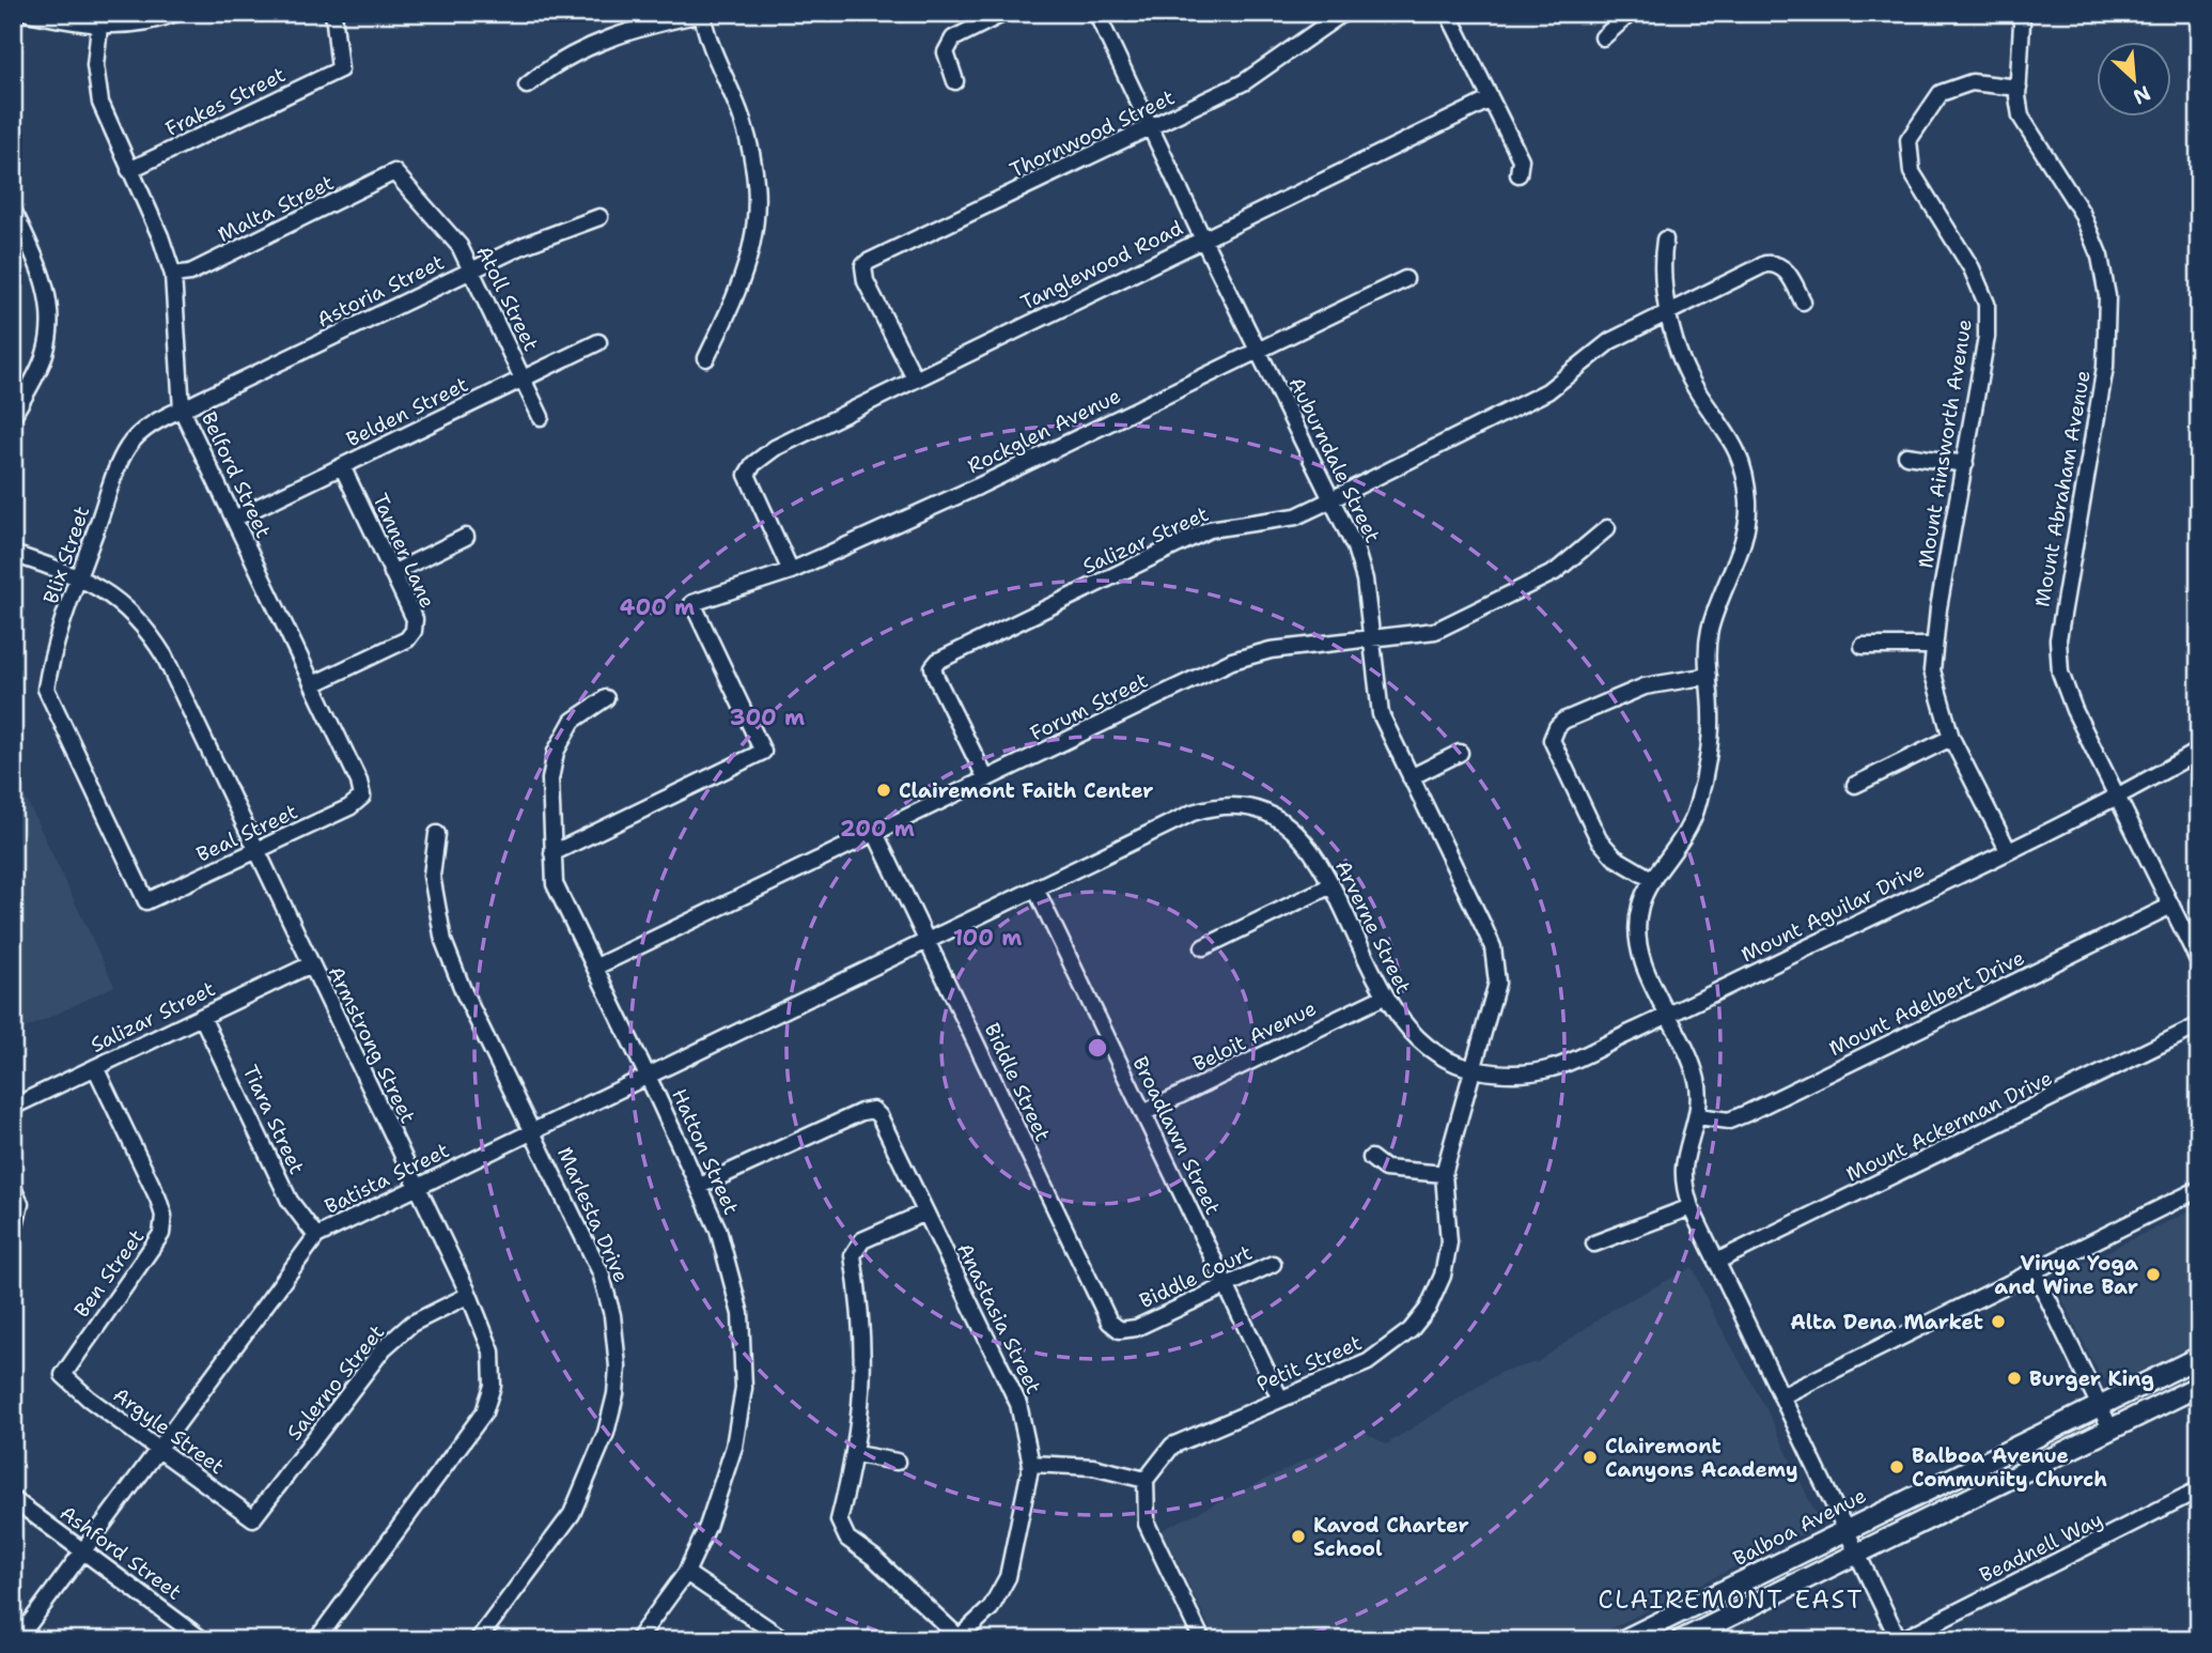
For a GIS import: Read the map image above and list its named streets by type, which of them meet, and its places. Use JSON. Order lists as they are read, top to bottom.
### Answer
{
  "streets": {
    "main road": ["Balboa Avenue"],
    "street": [
      "Frakes Street",
      "Thornwood Street",
      "Malta Street",
      "Tanglewood Road",
      "Astoria Street",
      "Atoll Street",
      "Belden Street",
      "Rockglen Avenue",
      "Mount Ainsworth Avenue",
      "Auburndale Street",
      "Belford Street",
      "Mount Abraham Avenue",
      "Salizar Street",
      "Tanner Lane",
      "Blix Street",
      "Forum Street",
      "Beal Street",
      "Mount Aguilar Drive",
      "Arverne Street",
      "Mount Adelbert Drive",
      "Beloit Avenue",
      "Armstrong Street",
      "Biddle Street",
      "Tiara Street",
      "Mount Ackerman Drive",
      "Broadlawn Street",
      "Hatton Street",
      "Batista Street",
      "Marlesta Drive",
      "Ben Street",
      "Biddle Court",
      "Anastasia Street",
      "Petit Street",
      "Salerno Street",
      "Argyle Street",
      "Beadnell Way",
      "Ashford Street"
    ]
  },
  "crossings": [
    ["Frakes Street", "Belford Street"],
    ["Thornwood Street", "Tanglewood Road"],
    ["Thornwood Street", "Auburndale Street"],
    ["Malta Street", "Atoll Street"],
    ["Malta Street", "Belford Street"],
    ["Tanglewood Road", "Rockglen Avenue"],
    ["Tanglewood Road", "Auburndale Street"],
    ["Astoria Street", "Atoll Street"],
    ["Astoria Street", "Belford Street"],
    ["Astoria Street", "Blix Street"],
    ["Atoll Street", "Belden Street"],
    ["Belden Street", "Belford Street"],
    ["Belden Street", "Tanner Lane"],
    ["Rockglen Avenue", "Auburndale Street"],
    ["Rockglen Avenue", "Hatton Street"],
    ["Mount Ainsworth Avenue", "Mount Abraham Avenue"],
    ["Mount Ainsworth Avenue", "Mount Aguilar Drive"],
    ["Auburndale Street", "Salizar Street"],
    ["Auburndale Street", "Forum Street"],
    ["Auburndale Street", "Mount Aguilar Drive"],
    ["Auburndale Street", "Arverne Street"],
    ["Auburndale Street", "Petit Street"],
    ["Belford Street", "Tanner Lane"],
    ["Belford Street", "Blix Street"],
    ["Belford Street", "Beal Street"],
    ["Mount Abraham Avenue", "Mount Aguilar Drive"],
    ["Mount Abraham Avenue", "Mount Adelbert Drive"],
    ["Salizar Street", "Forum Street"],
    ["Salizar Street", "Armstrong Street"],
    ["Salizar Street", "Tiara Street"],
    ["Salizar Street", "Ben Street"],
    ["Blix Street", "Beal Street"],
    ["Blix Street", "Armstrong Street"],
    ["Forum Street", "Biddle Street"],
    ["Forum Street", "Hatton Street"],
    ["Beal Street", "Armstrong Street"],
    ["Mount Aguilar Drive", "Arverne Street"],
    ["Mount Aguilar Drive", "Petit Street"],
    ["Arverne Street", "Beloit Avenue"],
    ["Arverne Street", "Broadlawn Street"],
    ["Arverne Street", "Batista Street"],
    ["Arverne Street", "Petit Street"],
    ["Beloit Avenue", "Broadlawn Street"],
    ["Armstrong Street", "Batista Street"],
    ["Armstrong Street", "Salerno Street"],
    ["Biddle Street", "Batista Street"],
    ["Biddle Street", "Biddle Court"],
    ["Tiara Street", "Batista Street"],
    ["Broadlawn Street", "Batista Street"],
    ["Broadlawn Street", "Biddle Court"],
    ["Broadlawn Street", "Petit Street"],
    ["Hatton Street", "Batista Street"],
    ["Hatton Street", "Anastasia Street"],
    ["Batista Street", "Marlesta Drive"],
    ["Batista Street", "Argyle Street"],
    ["Batista Street", "Ashford Street"],
    ["Ben Street", "Argyle Street"],
    ["Salerno Street", "Argyle Street"]
  ],
  "districts": ["CLAIREMONT EAST"],
  "places": [
    "Clairemont Faith Center",
    "Vinya Yoga and Wine Bar",
    "Alta Dena Market",
    "Burger King",
    "Clairemont Canyons Academy",
    "Balboa Avenue Community Church",
    "Kavod Charter School"
  ],
  "north": "bottom right",
  "rings": [
    "400 m",
    "300 m",
    "200 m",
    "100 m"
  ]
}
